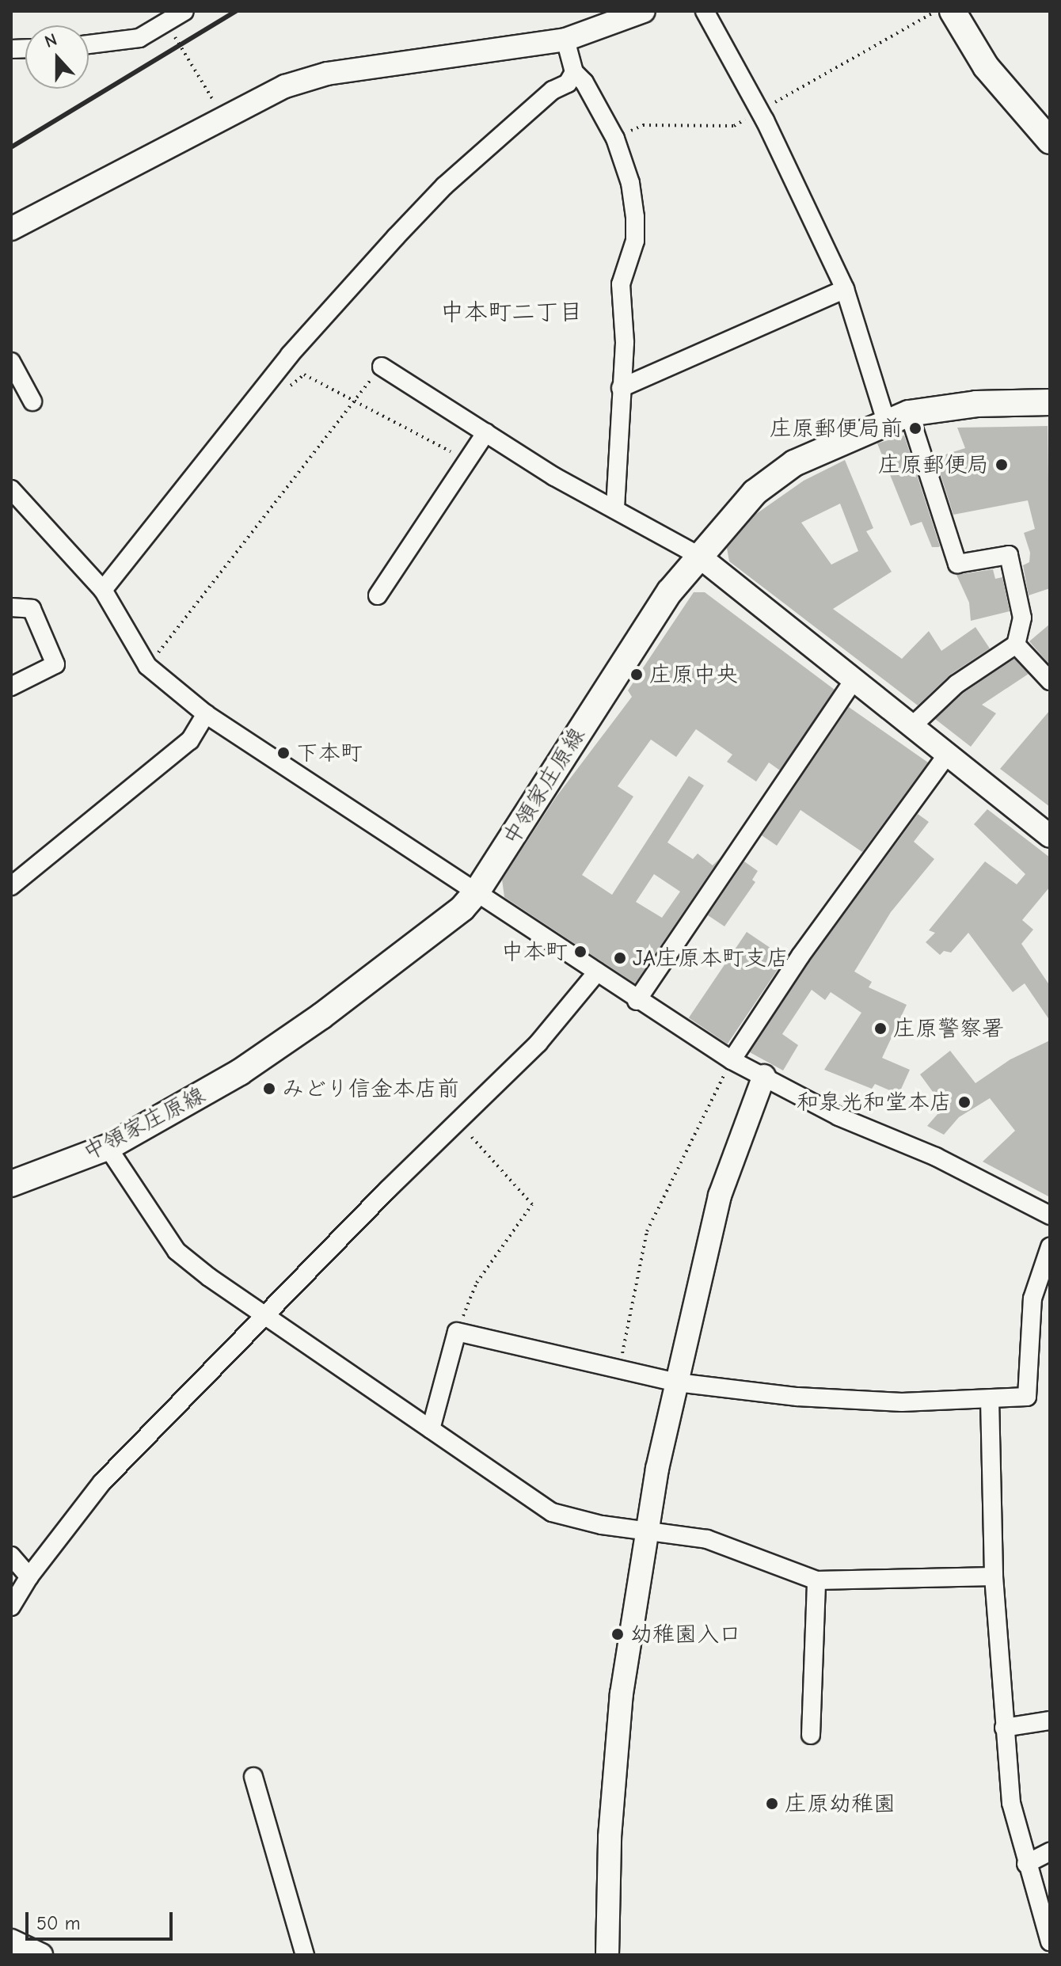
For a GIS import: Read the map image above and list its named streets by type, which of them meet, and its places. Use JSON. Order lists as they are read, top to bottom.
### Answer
{
  "streets": {
    "main road": ["中領家庄原線"]
  },
  "districts": ["中本町二丁目"],
  "places": [
    "庄原郵便局前",
    "庄原郵便局",
    "庄原中央",
    "下本町",
    "中本町",
    "JA庄原本町支店",
    "庄原警察署",
    "みどり信金本店前",
    "和泉光和堂本店",
    "幼稚園入口",
    "庄原幼稚園"
  ],
  "scale_bar": "50 m",
  "north": "top"
}
